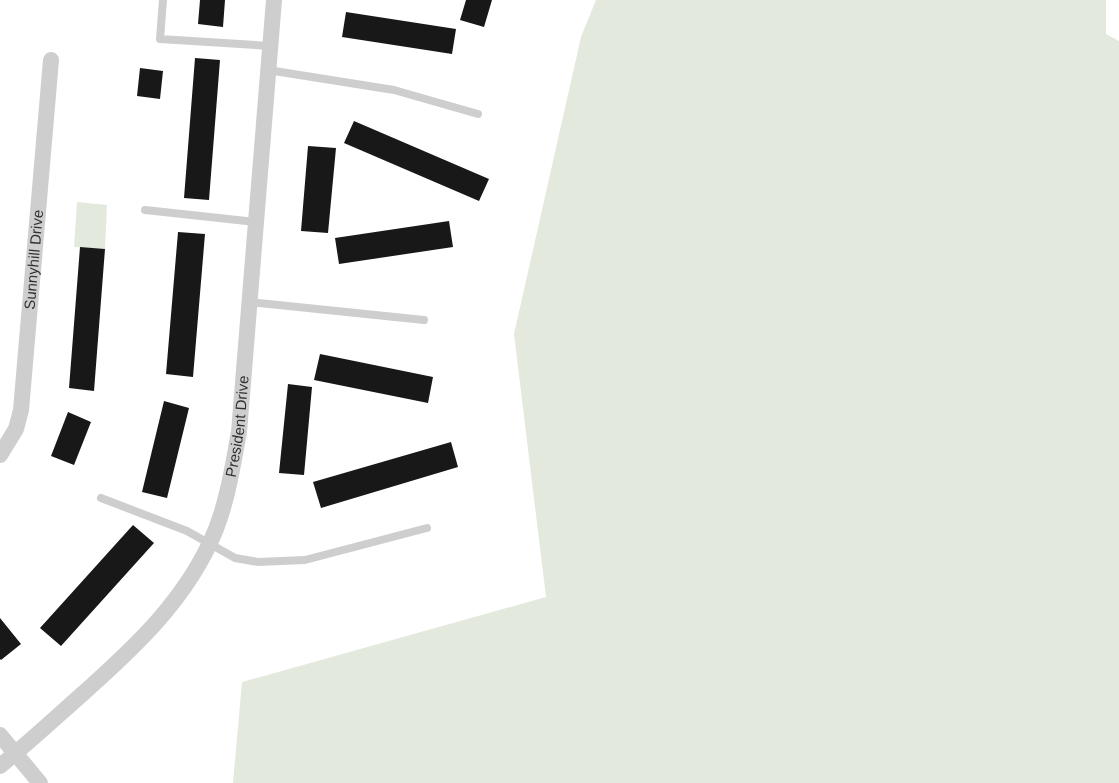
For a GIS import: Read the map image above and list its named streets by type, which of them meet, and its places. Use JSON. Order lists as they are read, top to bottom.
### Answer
{
  "streets": {
    "street": ["Sunnyhill Drive", "President Drive"]
  }
}
